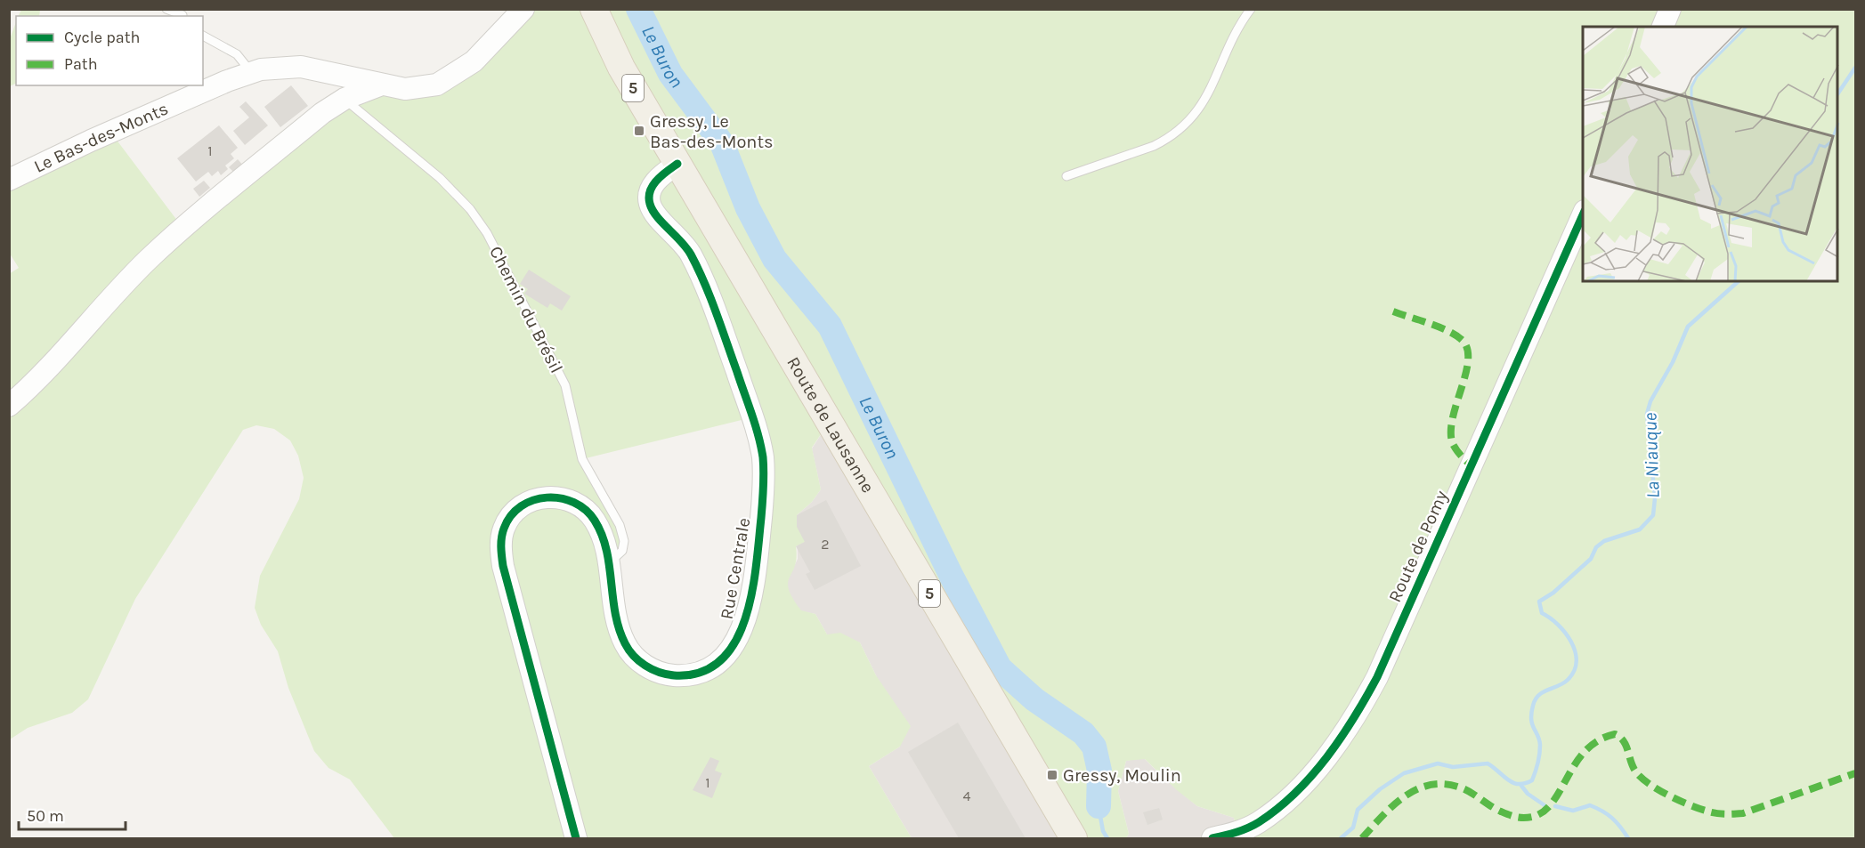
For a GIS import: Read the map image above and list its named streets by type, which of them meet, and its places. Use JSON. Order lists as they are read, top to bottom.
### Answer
{
  "streets": {
    "main road": ["5", "Route de Lausanne"],
    "street": ["Le Bas-des-Monts", "Route de Pomy", "Rue Centrale"],
    "lane": ["Chemin du Brésil"]
  },
  "crossings": [
    ["Chemin du Brésil", "Rue Centrale"],
    ["Route de Lausanne", "Rue Centrale"]
  ],
  "water": ["Le Buron", "La Niauque"],
  "places": {
    "transit": ["Gressy, Le Bas-des-Monts", "Gressy, Moulin"]
  },
  "house_numbers": [
    "1",
    "2",
    "1",
    "4"
  ],
  "legend": ["Cycle path", "Path"],
  "scale_bar": "50 m"
}
